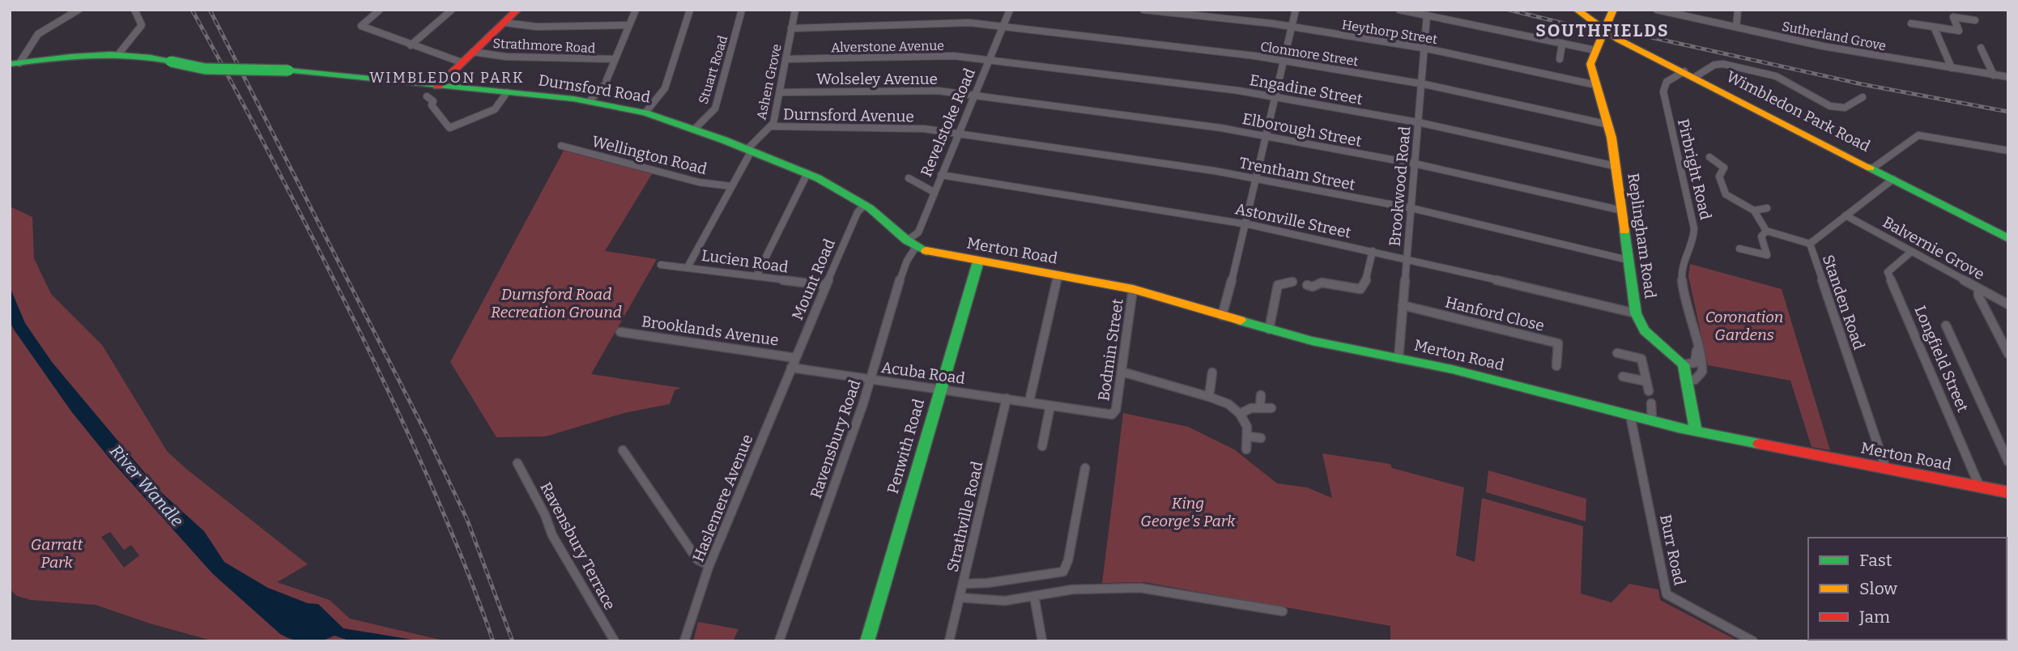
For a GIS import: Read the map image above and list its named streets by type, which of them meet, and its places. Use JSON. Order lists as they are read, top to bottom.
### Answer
{
  "streets": {
    "main road": [
      "Durnsford Road",
      "Wimbledon Park Road",
      "Replingham Road",
      "Merton Road",
      "Penwith Road"
    ],
    "street": [
      "Heythorp Street",
      "Sutherland Grove",
      "Strathmore Road",
      "Alverstone Avenue",
      "Clonmore Street",
      "Stuart Road",
      "Wolseley Avenue",
      "Ashen Grove",
      "Engadine Street",
      "Durnsford Avenue",
      "Revelstoke Road",
      "Elborough Street",
      "Wellington Road",
      "Pirbright Road",
      "Trentham Street",
      "Brookwood Road",
      "Astonville Street",
      "Balvernie Grove",
      "Lucien Road",
      "Mount Road",
      "Standen Road",
      "Hanford Close",
      "Brooklands Avenue",
      "Bodmin Street",
      "Longfield Street",
      "Acuba Road",
      "Ravensbury Road",
      "Haslemere Avenue",
      "Strathville Road",
      "Ravensbury Terrace",
      "Burr Road"
    ]
  },
  "crossings": [
    ["Heythorp Street", "Brookwood Road"],
    ["Heythorp Street", "Replingham Road"],
    ["Alverstone Avenue", "Ashen Grove"],
    ["Alverstone Avenue", "Engadine Street"],
    ["Alverstone Avenue", "Revelstoke Road"],
    ["Clonmore Street", "Ashen Grove"],
    ["Clonmore Street", "Revelstoke Road"],
    ["Clonmore Street", "Brookwood Road"],
    ["Clonmore Street", "Replingham Road"],
    ["Stuart Road", "Durnsford Road"],
    ["Wolseley Avenue", "Ashen Grove"],
    ["Wolseley Avenue", "Revelstoke Road"],
    ["Wolseley Avenue", "Elborough Street"],
    ["Ashen Grove", "Durnsford Road"],
    ["Ashen Grove", "Durnsford Avenue"],
    ["Ashen Grove", "Wellington Road"],
    ["Ashen Grove", "Lucien Road"],
    ["Durnsford Road", "Revelstoke Road"],
    ["Durnsford Road", "Merton Road"],
    ["Durnsford Road", "Mount Road"],
    ["Durnsford Road", "Ravensbury Road"],
    ["Engadine Street", "Revelstoke Road"],
    ["Engadine Street", "Brookwood Road"],
    ["Engadine Street", "Replingham Road"],
    ["Wimbledon Park Road", "Pirbright Road"],
    ["Wimbledon Park Road", "Replingham Road"],
    ["Wimbledon Park Road", "Standen Road"],
    ["Durnsford Avenue", "Revelstoke Road"],
    ["Durnsford Avenue", "Trentham Street"],
    ["Revelstoke Road", "Elborough Street"],
    ["Revelstoke Road", "Trentham Street"],
    ["Revelstoke Road", "Astonville Street"],
    ["Revelstoke Road", "Merton Road"],
    ["Revelstoke Road", "Ravensbury Road"],
    ["Elborough Street", "Brookwood Road"],
    ["Elborough Street", "Replingham Road"],
    ["Trentham Street", "Brookwood Road"],
    ["Trentham Street", "Replingham Road"],
    ["Brookwood Road", "Astonville Street"],
    ["Brookwood Road", "Merton Road"],
    ["Brookwood Road", "Hanford Close"],
    ["Astonville Street", "Replingham Road"],
    ["Balvernie Grove", "Standen Road"],
    ["Balvernie Grove", "Longfield Street"],
    ["Merton Road", "Standen Road"],
    ["Merton Road", "Bodmin Street"],
    ["Merton Road", "Longfield Street"],
    ["Merton Road", "Ravensbury Road"],
    ["Merton Road", "Penwith Road"],
    ["Merton Road", "Burr Road"],
    ["Lucien Road", "Mount Road"],
    ["Mount Road", "Brooklands Avenue"],
    ["Mount Road", "Acuba Road"],
    ["Mount Road", "Haslemere Avenue"],
    ["Bodmin Street", "Acuba Road"],
    ["Acuba Road", "Ravensbury Road"],
    ["Acuba Road", "Penwith Road"],
    ["Acuba Road", "Haslemere Avenue"],
    ["Acuba Road", "Strathville Road"]
  ],
  "districts": ["SOUTHFIELDS", "WIMBLEDON PARK"],
  "water": ["River Wandle"],
  "parks": [
    "Durnsford Road Recreation Ground",
    "Coronation Gardens",
    "King George's Park",
    "Garratt Park"
  ],
  "legend": ["Fast", "Slow", "Jam"]
}
